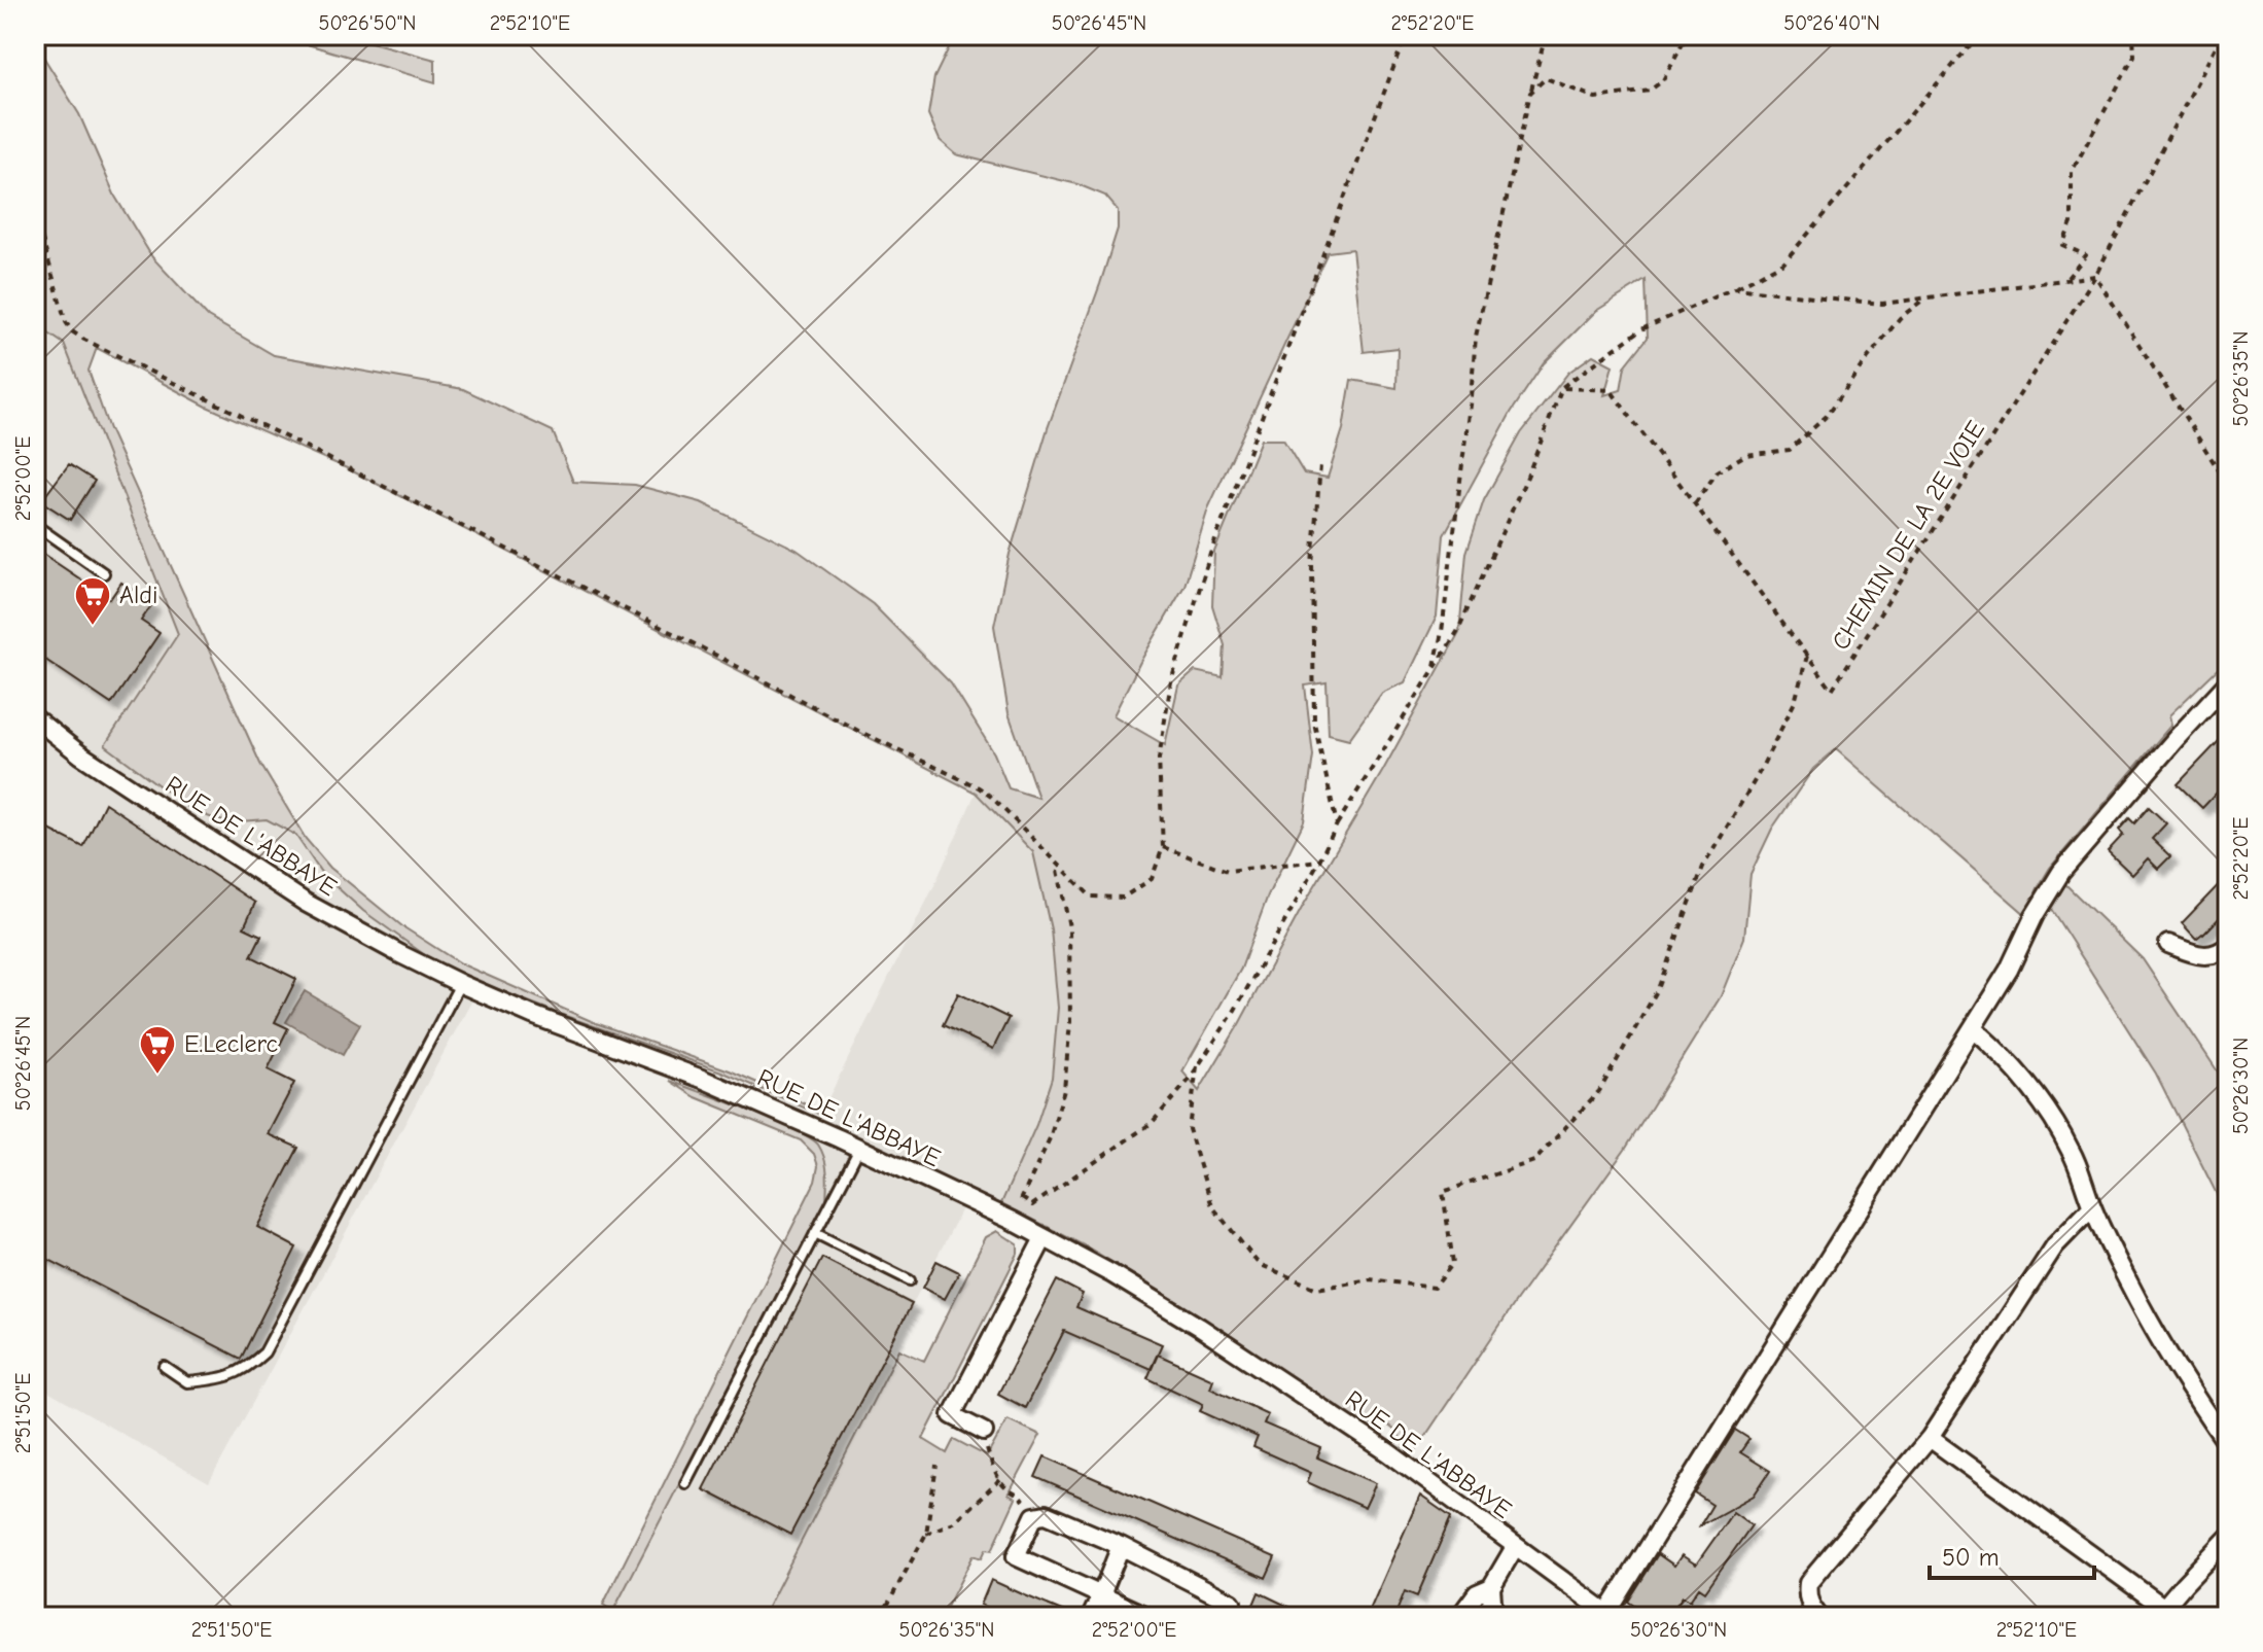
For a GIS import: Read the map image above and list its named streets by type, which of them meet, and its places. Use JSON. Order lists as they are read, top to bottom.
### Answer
{
  "streets": {
    "street": ["RUE DE L'ABBAYE"],
    "path": ["CHEMIN DE LA 2E VOIE"]
  },
  "places": {
    "supermarket": ["Aldi", "E.Leclerc"]
  },
  "scale_bar": "50 m",
  "coordinates": [
    "50°26'50\"N",
    "2°52'10\"E",
    "50°26'45\"N",
    "2°52'20\"E",
    "50°26'40\"N",
    "50°26'35\"N",
    "2°52'00\"E",
    "50°26'30\"N",
    "2°51'50\"E"
  ]
}
